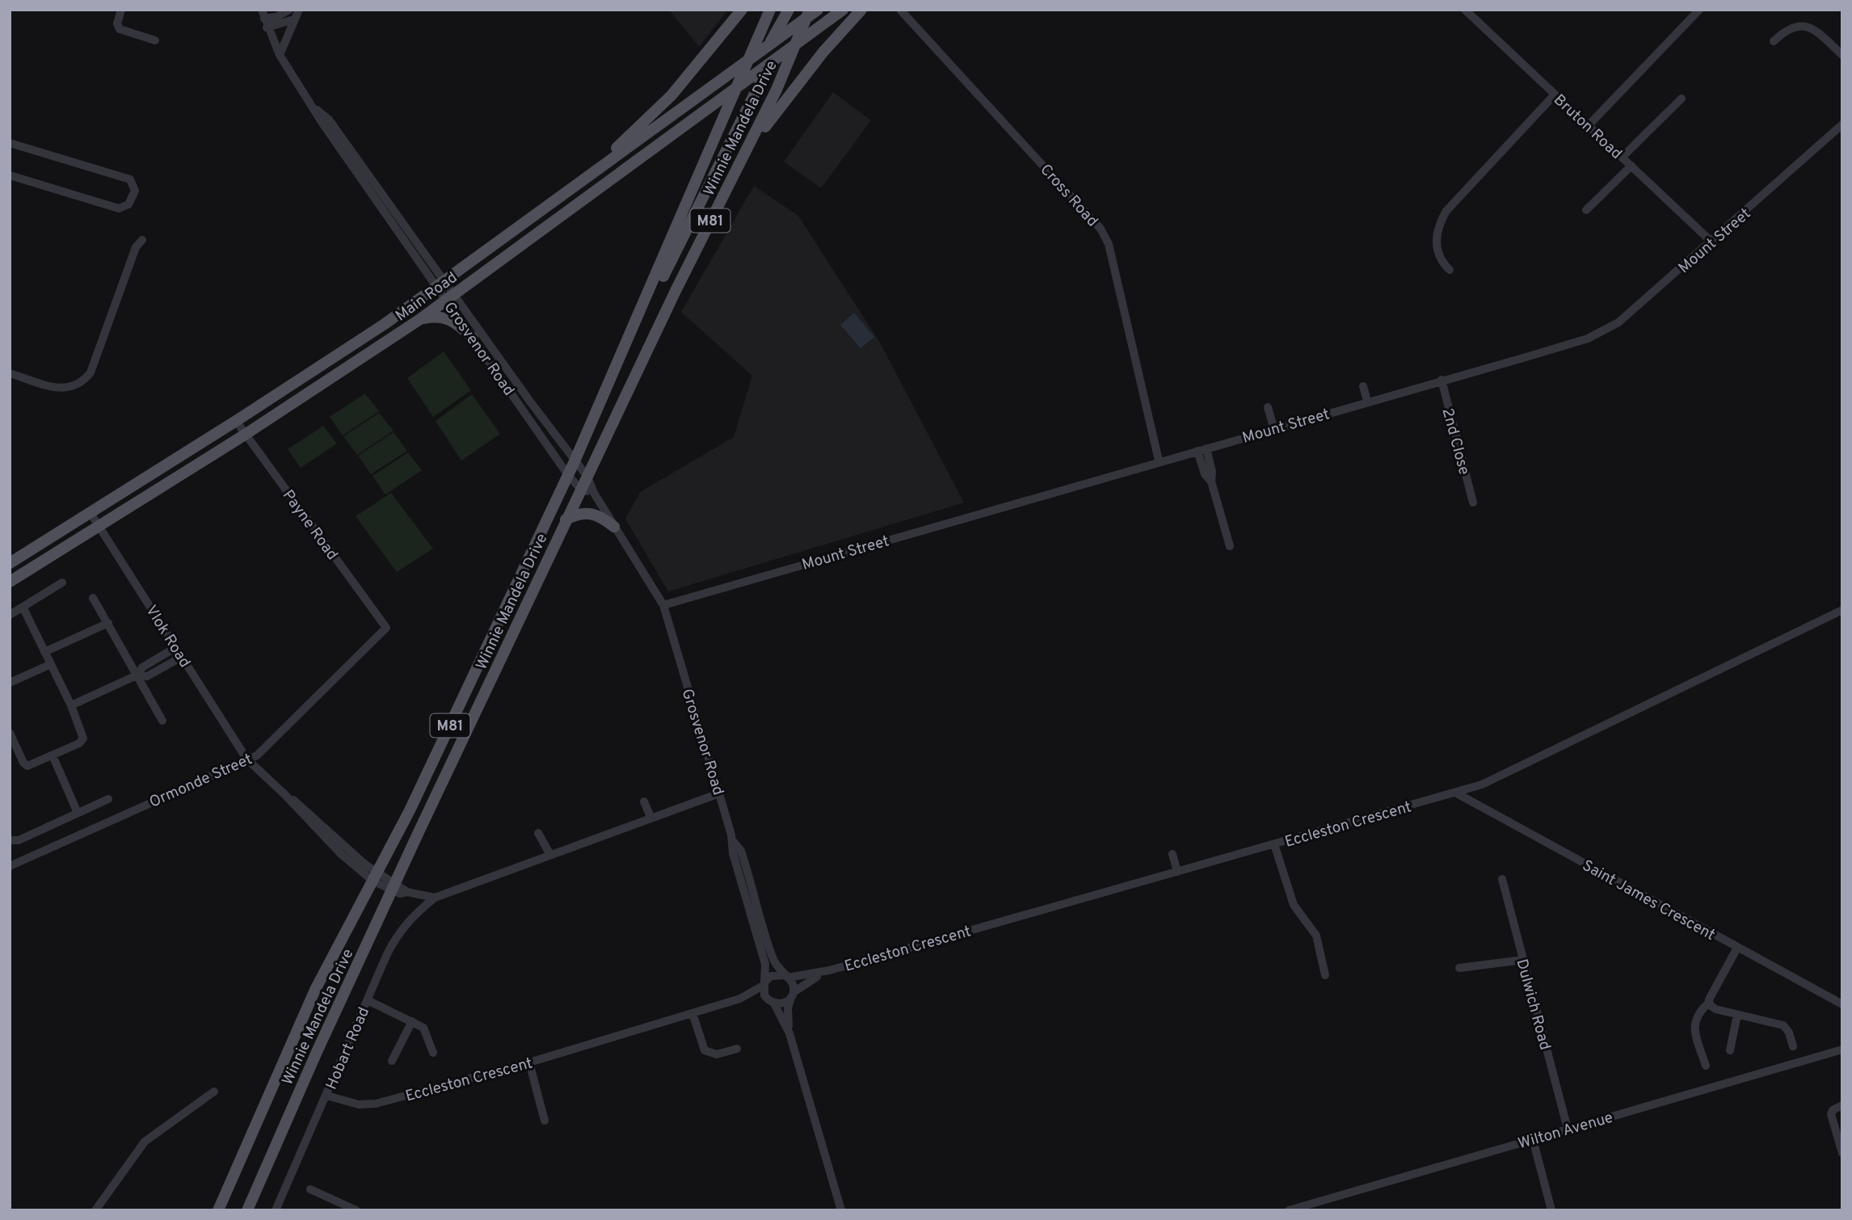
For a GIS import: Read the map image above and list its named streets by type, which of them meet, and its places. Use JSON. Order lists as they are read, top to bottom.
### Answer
{
  "streets": {
    "main road": ["Winnie Mandela Drive", "M81", "Main Road"],
    "street": [
      "Bruton Road",
      "Cross Road",
      "Mount Street",
      "Grosvenor Road",
      "2nd Close",
      "Payne Road",
      "Vlok Road",
      "Ormonde Street",
      "Eccleston Crescent",
      "Saint James Crescent",
      "Dulwich Road",
      "Hobart Road",
      "Wilton Avenue"
    ]
  },
  "crossings": [
    ["Bruton Road", "Mount Street"],
    ["Winnie Mandela Drive", "Main Road"],
    ["Winnie Mandela Drive", "Grosvenor Road"],
    ["Winnie Mandela Drive", "Vlok Road"],
    ["Cross Road", "Mount Street"],
    ["Mount Street", "Grosvenor Road"],
    ["Mount Street", "2nd Close"],
    ["Main Road", "Grosvenor Road"],
    ["Main Road", "Payne Road"],
    ["Main Road", "Vlok Road"],
    ["Grosvenor Road", "Eccleston Crescent"],
    ["Grosvenor Road", "Hobart Road"],
    ["Payne Road", "Ormonde Street"],
    ["Vlok Road", "Ormonde Street"],
    ["Eccleston Crescent", "Saint James Crescent"],
    ["Eccleston Crescent", "Hobart Road"],
    ["Dulwich Road", "Wilton Avenue"]
  ]
}
